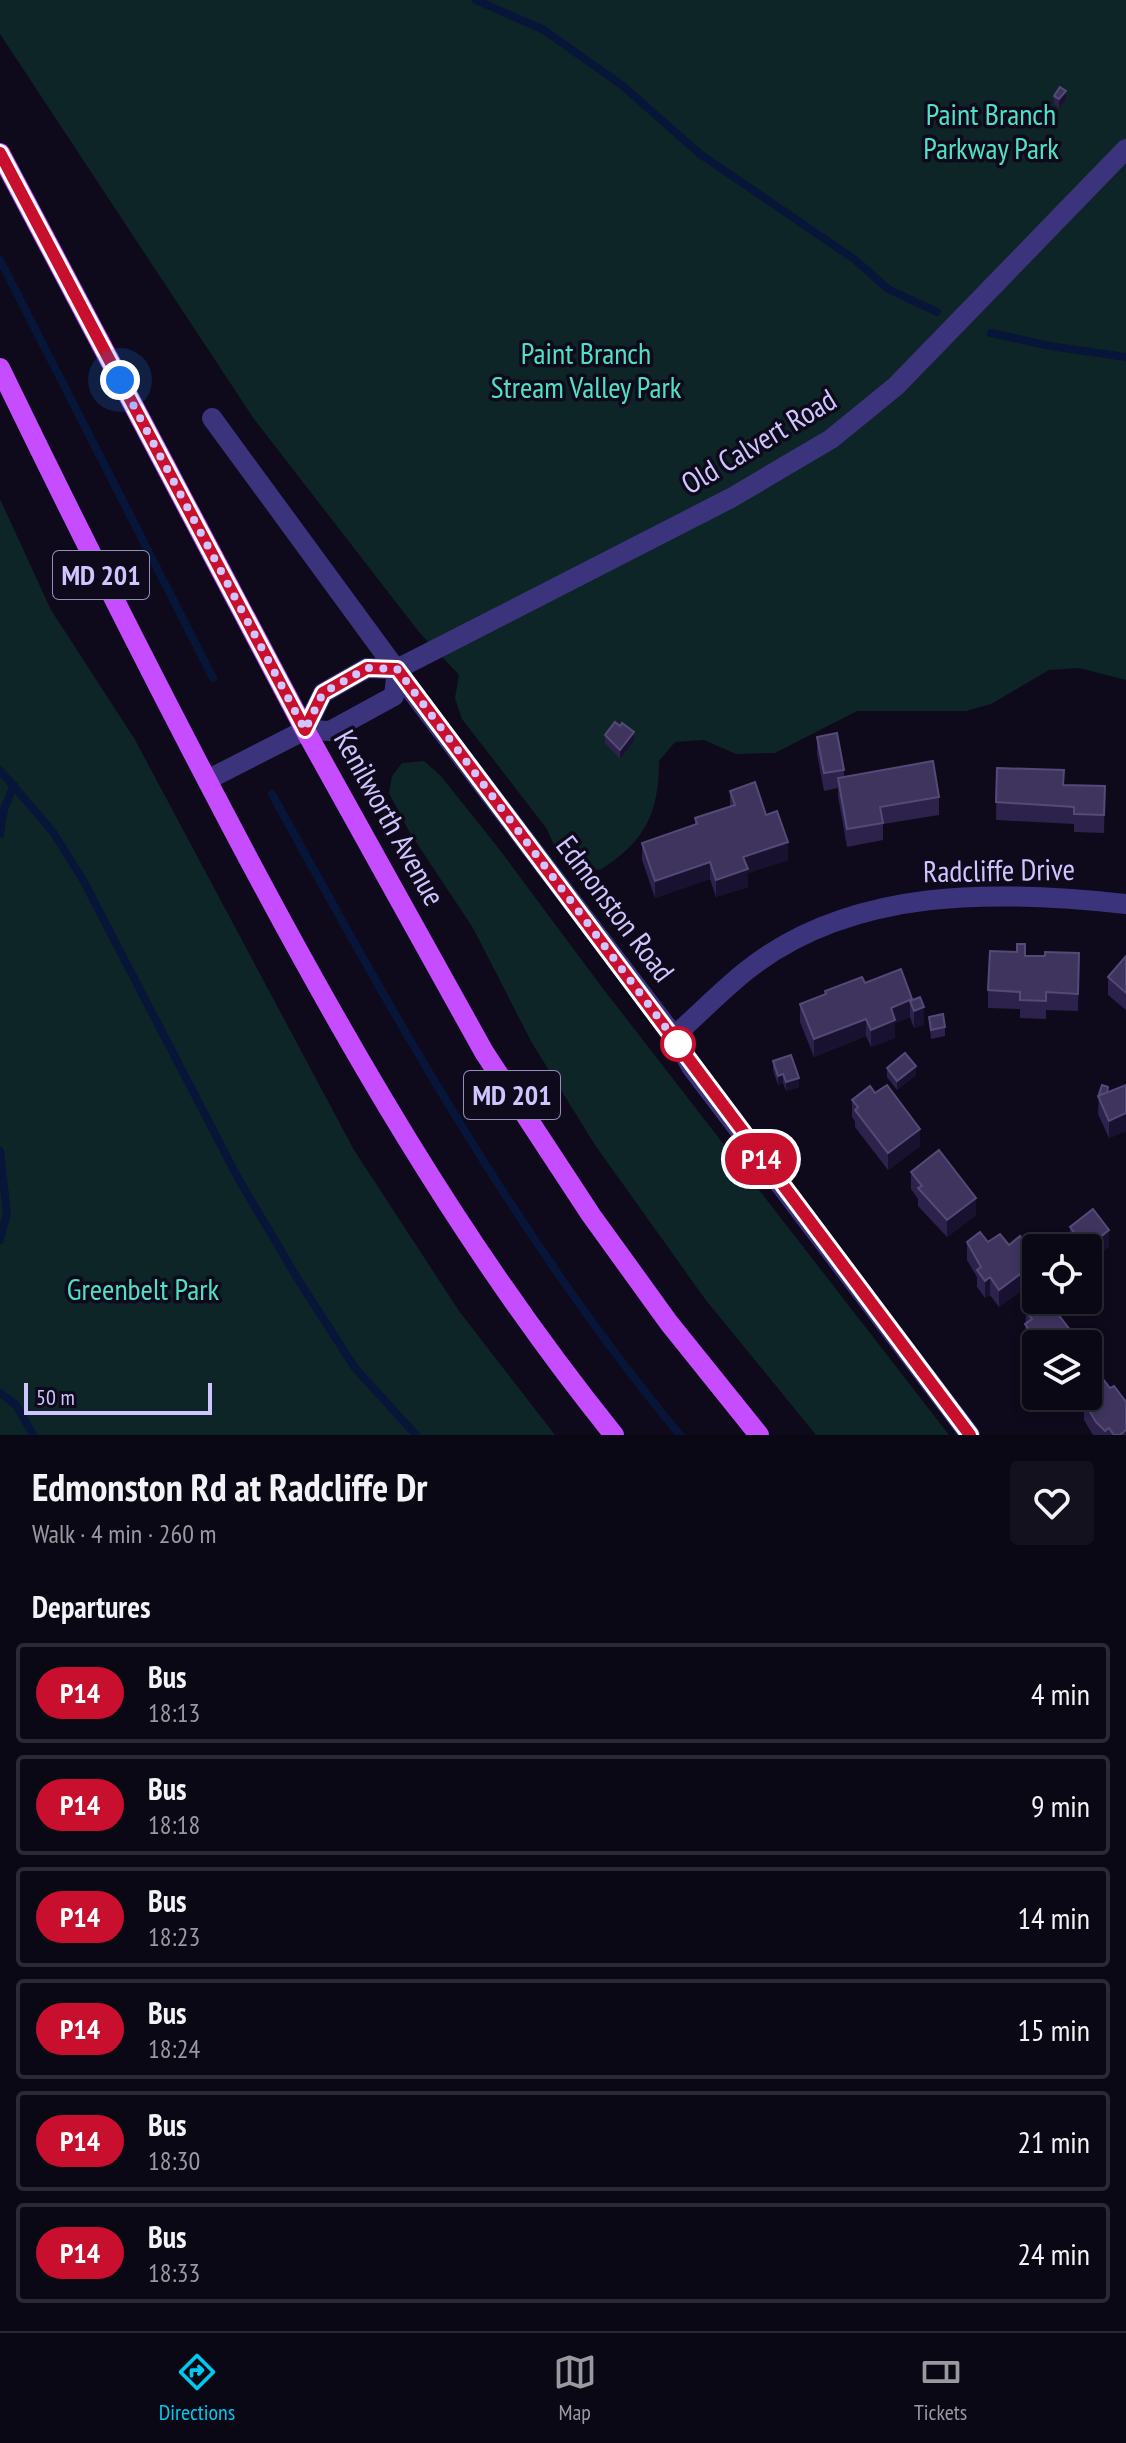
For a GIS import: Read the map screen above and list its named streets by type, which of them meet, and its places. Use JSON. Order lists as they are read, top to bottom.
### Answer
{
  "streets": {
    "main road": ["MD 201", "Kenilworth Avenue"],
    "street": ["Old Calvert Road", "Radcliffe Drive", "Edmonston Road"]
  },
  "crossings": [
    ["Old Calvert Road", "Kenilworth Avenue"],
    ["Old Calvert Road", "Edmonston Road"],
    ["Radcliffe Drive", "Edmonston Road"]
  ],
  "parks": ["Paint Branch Parkway Park", "Paint Branch Stream Valley Park", "Greenbelt Park"],
  "lines": ["bus line P14"],
  "scale_bar": "50 m",
  "page": {
    "on_map": "P14",
    "scale": "50 m",
    "heading": [
      ["Edmonston Rd at Radcliffe Dr", "Walk · 4 min · 260 m"],
      "Departures"
    ],
    "list": [
      {
        "mark": "P14",
        "name": "Bus",
        "note": "18:13",
        "value": "4 min"
      },
      {
        "mark": "P14",
        "name": "Bus",
        "note": "18:18",
        "value": "9 min"
      },
      {
        "mark": "P14",
        "name": "Bus",
        "note": "18:23",
        "value": "14 min"
      },
      {
        "mark": "P14",
        "name": "Bus",
        "note": "18:24",
        "value": "15 min"
      },
      {
        "mark": "P14",
        "name": "Bus",
        "note": "18:30",
        "value": "21 min"
      },
      {
        "mark": "P14",
        "name": "Bus",
        "note": "18:33",
        "value": "24 min"
      }
    ],
    "tabs": ["Directions", "Map", "Tickets"]
  }
}
